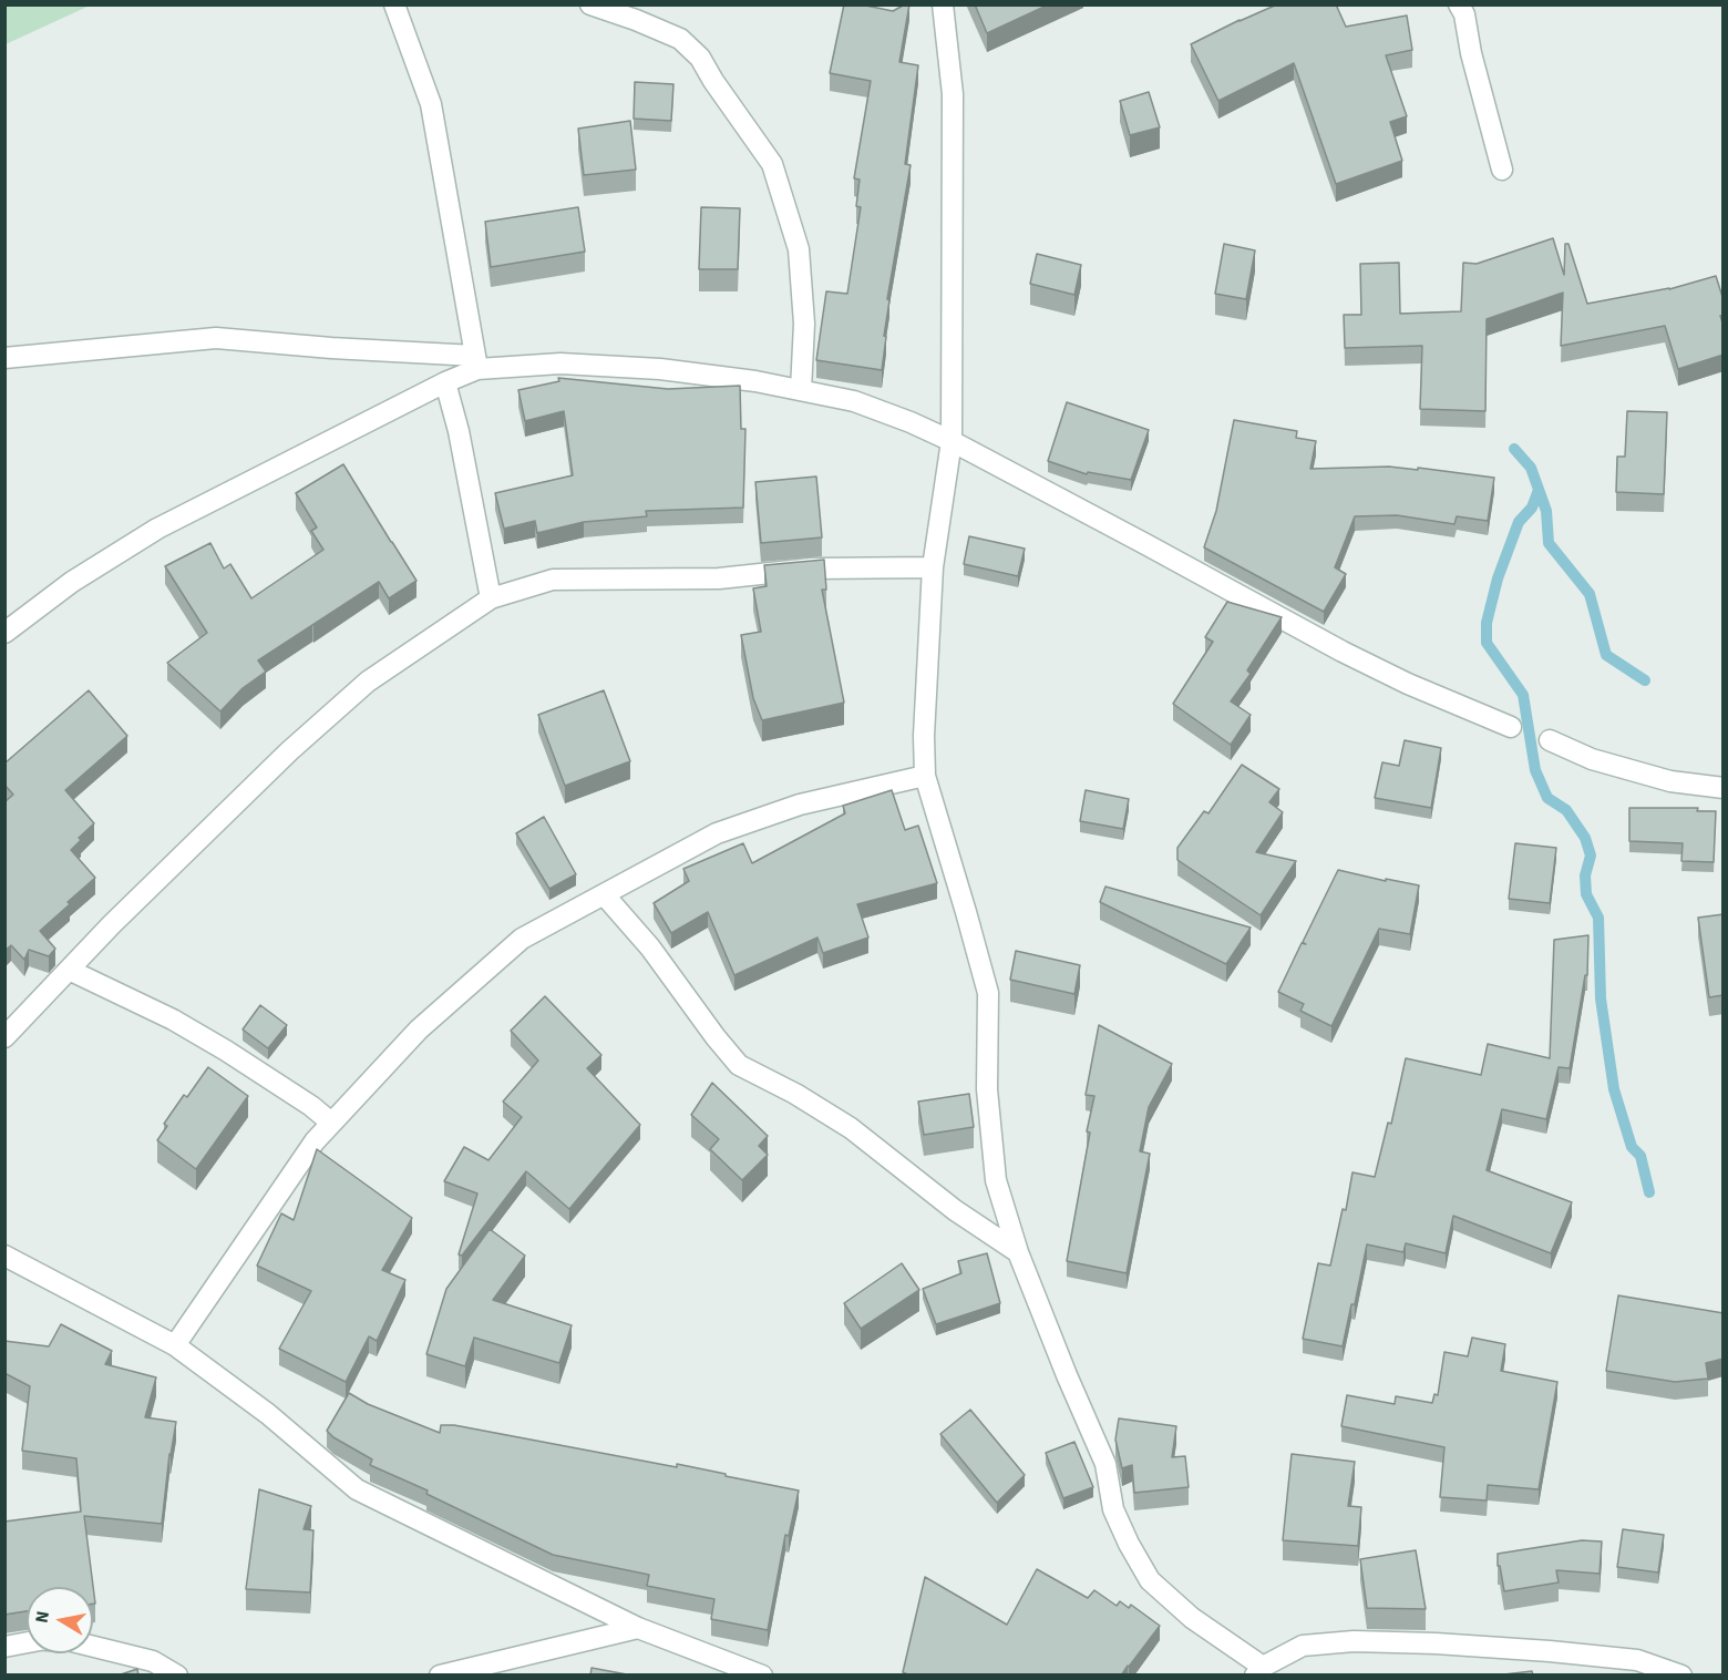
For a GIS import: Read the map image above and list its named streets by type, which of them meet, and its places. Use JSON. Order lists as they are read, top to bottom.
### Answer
{
  "north": "left"
}
